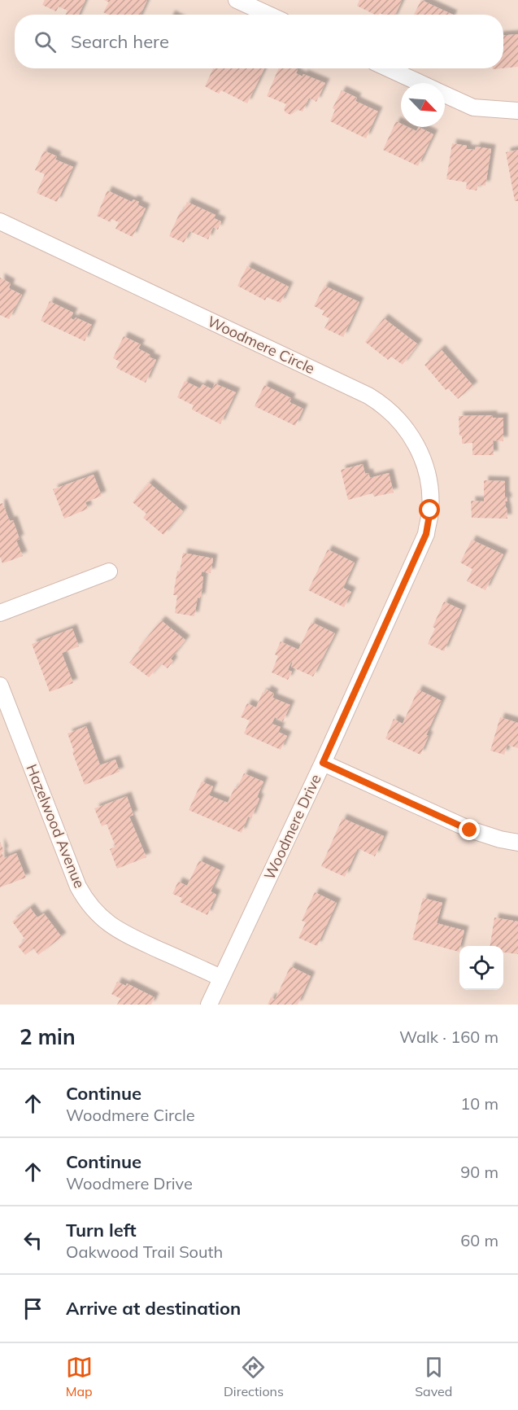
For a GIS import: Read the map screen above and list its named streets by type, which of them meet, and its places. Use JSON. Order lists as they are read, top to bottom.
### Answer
{
  "streets": {
    "street": ["Woodmere Circle", "Hazelwood Avenue", "Woodmere Drive"]
  },
  "crossings": [
    ["Woodmere Circle", "Woodmere Drive"],
    ["Hazelwood Avenue", "Woodmere Drive"]
  ],
  "north": "bottom right",
  "page": {
    "search": "Search here",
    "heading": ["2 min", "Walk · 160 m"],
    "list": [
      ["Continue", "Woodmere Circle", "10 m"],
      ["Continue", "Woodmere Drive", "90 m"],
      ["Turn left", "Oakwood Trail South", "60 m"],
      "Arrive at destination"
    ],
    "nav": ["Map", "Directions", "Saved"]
  }
}
